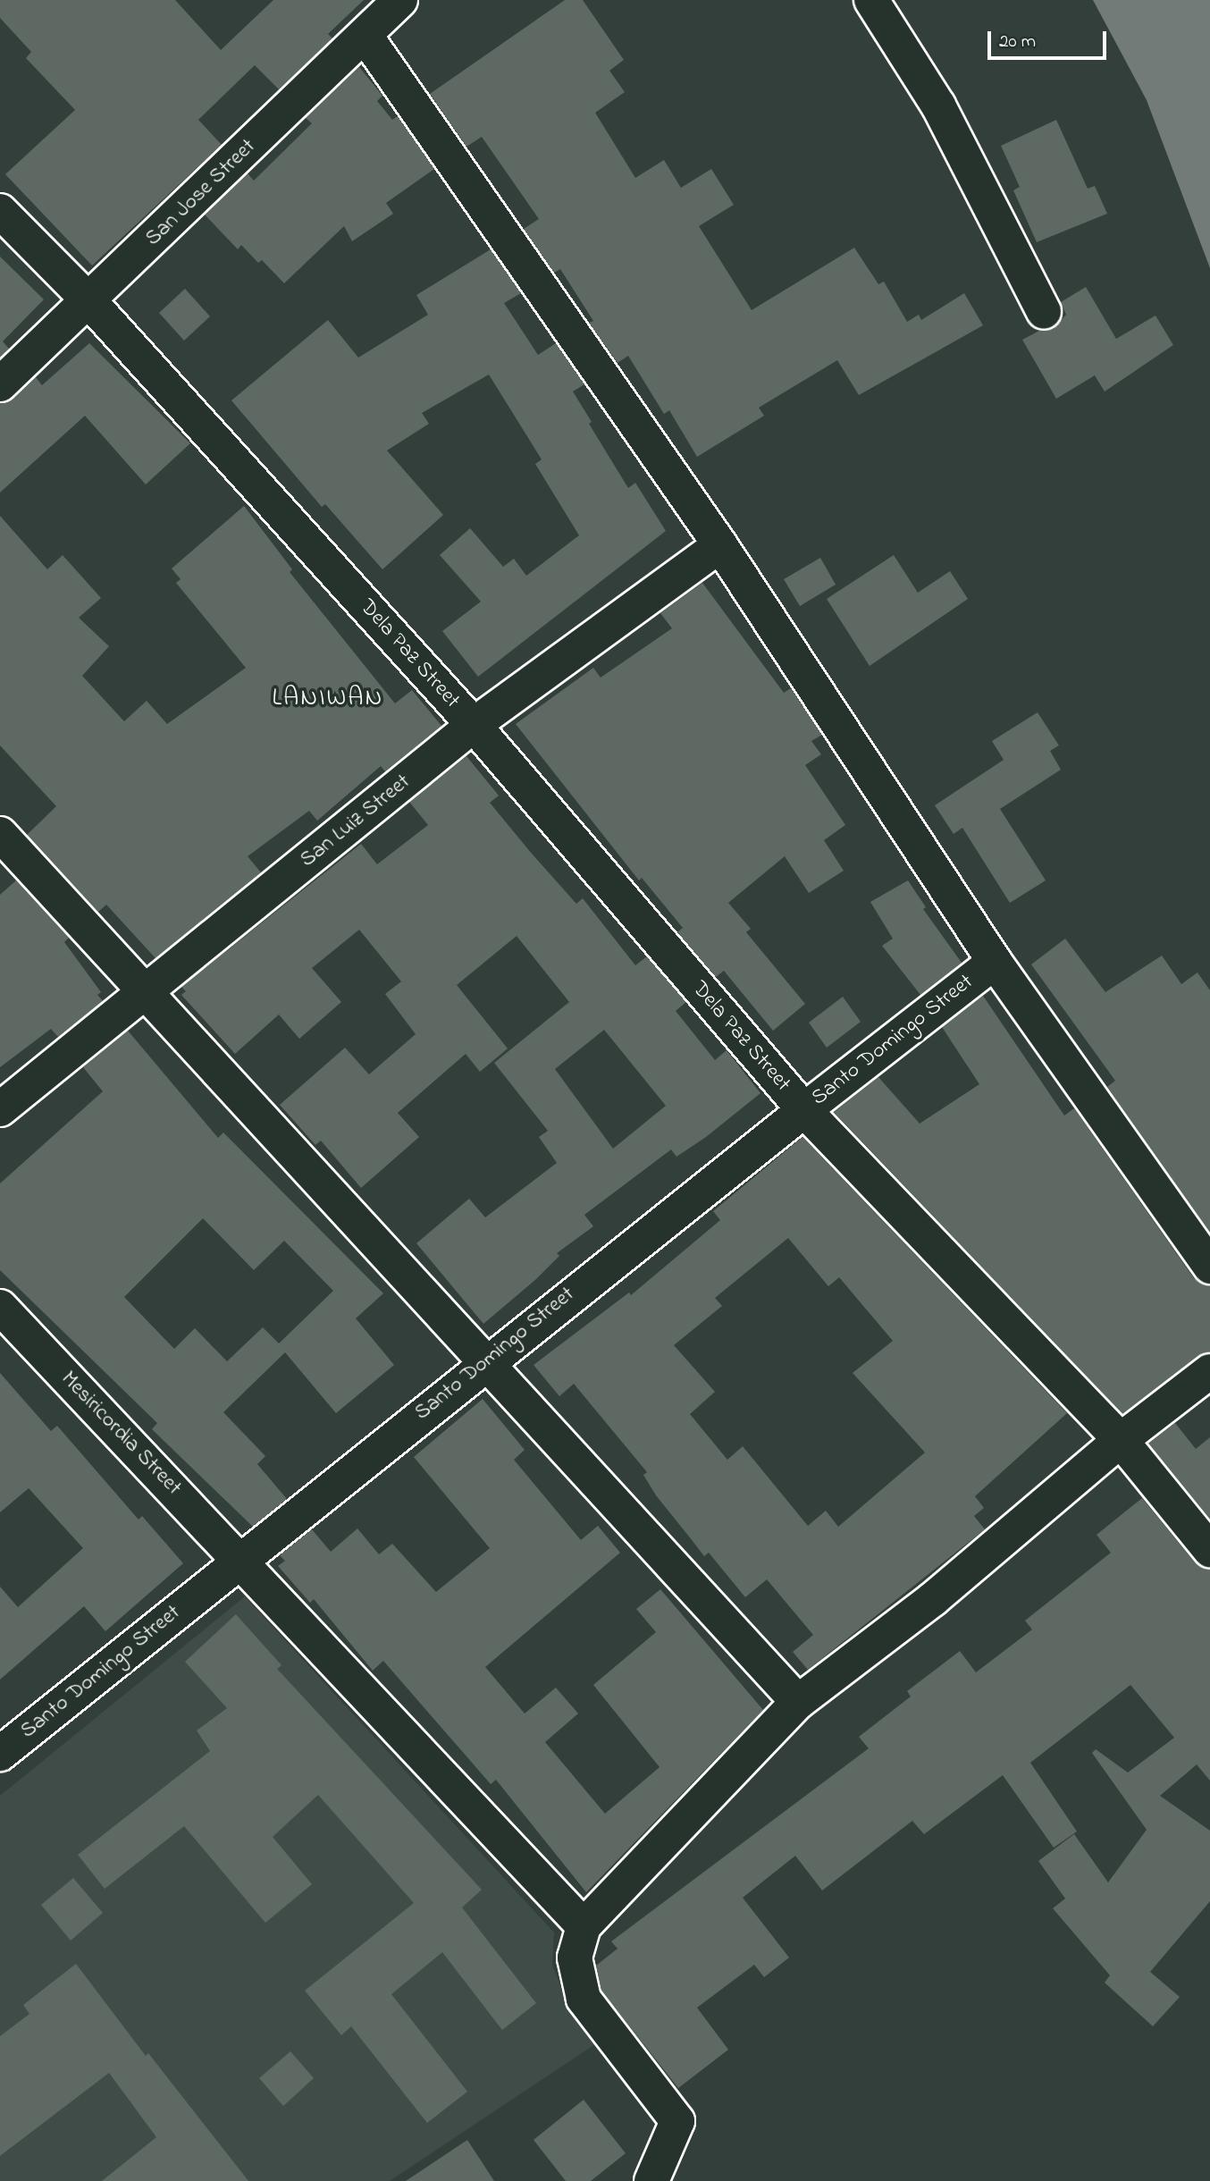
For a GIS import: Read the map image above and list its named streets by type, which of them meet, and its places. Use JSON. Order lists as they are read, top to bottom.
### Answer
{
  "streets": {
    "street": [
      "San Jose Street",
      "Dela Paz Street",
      "San Luiz Street",
      "Santo Domingo Street",
      "Mesiricordia Street"
    ]
  },
  "crossings": [
    ["San Jose Street", "Dela Paz Street"],
    ["Dela Paz Street", "San Luiz Street"],
    ["Dela Paz Street", "Santo Domingo Street"],
    ["Santo Domingo Street", "Mesiricordia Street"]
  ],
  "districts": ["LANIWAN"],
  "scale_bar": "20 m"
}
